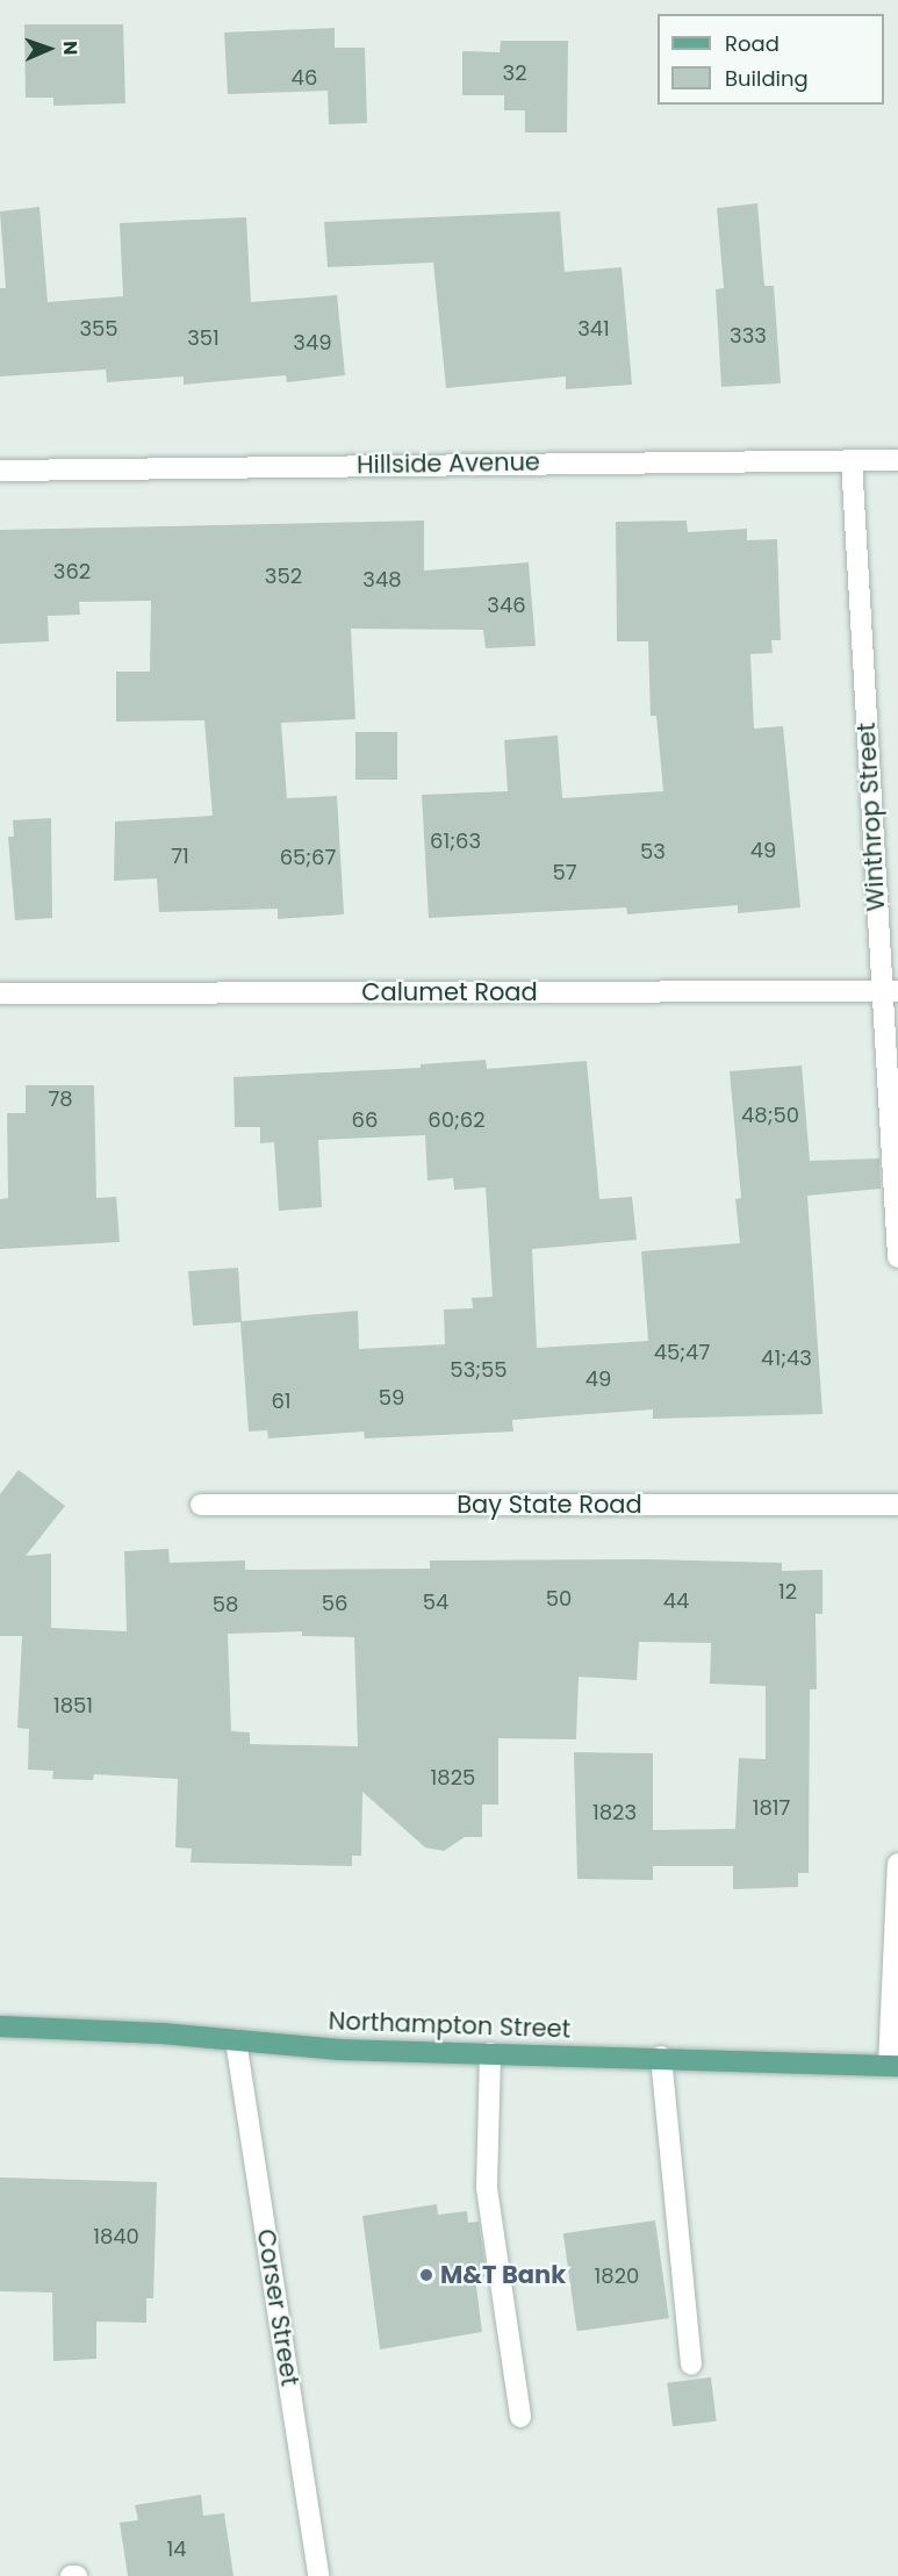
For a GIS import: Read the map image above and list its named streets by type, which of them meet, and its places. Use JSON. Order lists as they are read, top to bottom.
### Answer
{
  "streets": {
    "main road": ["Northampton Street"],
    "street": [
      "Hillside Avenue",
      "Winthrop Street",
      "Calumet Road",
      "Bay State Road",
      "Corser Street"
    ]
  },
  "crossings": [
    ["Hillside Avenue", "Winthrop Street"],
    ["Winthrop Street", "Calumet Road"],
    ["Northampton Street", "Corser Street"]
  ],
  "places": ["M&T Bank"],
  "house_numbers": [
    "32",
    "46",
    "355",
    "341",
    "333",
    "351",
    "349",
    "362",
    "352",
    "348",
    "346",
    "61;63",
    "49",
    "53",
    "71",
    "65;67",
    "57",
    "78",
    "48;50",
    "66",
    "60;62",
    "45;47",
    "41;43",
    "53;55",
    "49",
    "59",
    "61",
    "12",
    "50",
    "44",
    "54",
    "56",
    "58",
    "1851",
    "1825",
    "1817",
    "1823",
    "1840",
    "1820",
    "14"
  ],
  "legend": ["Road", "Building"],
  "north": "right"
}
